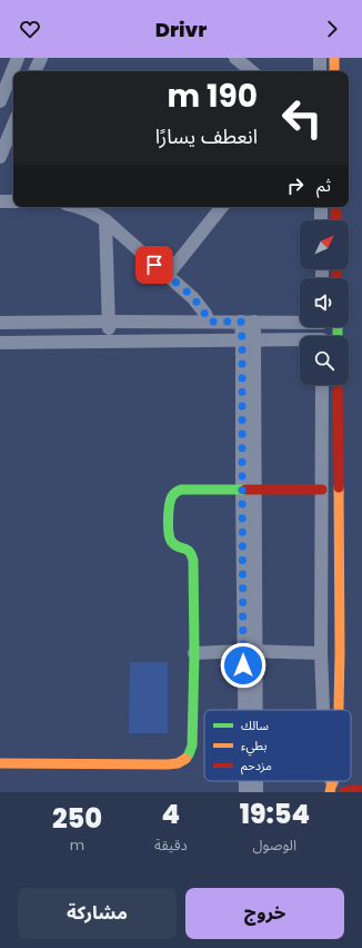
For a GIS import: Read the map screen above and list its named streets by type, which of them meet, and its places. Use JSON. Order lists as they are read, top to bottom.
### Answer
{
  "legend": ["سالك", "بطيء", "مزدحم"],
  "north": "top right",
  "page": {
    "header": "Drivr",
    "turn": ["190 m", "انعطف يسارًا"],
    "then": "ثم",
    "eta": [
      "19:54",
      "الوصول",
      "4",
      "دقيقة",
      "250",
      "m"
    ],
    "buttons": ["خروج", "مشاركة"]
  }
}
